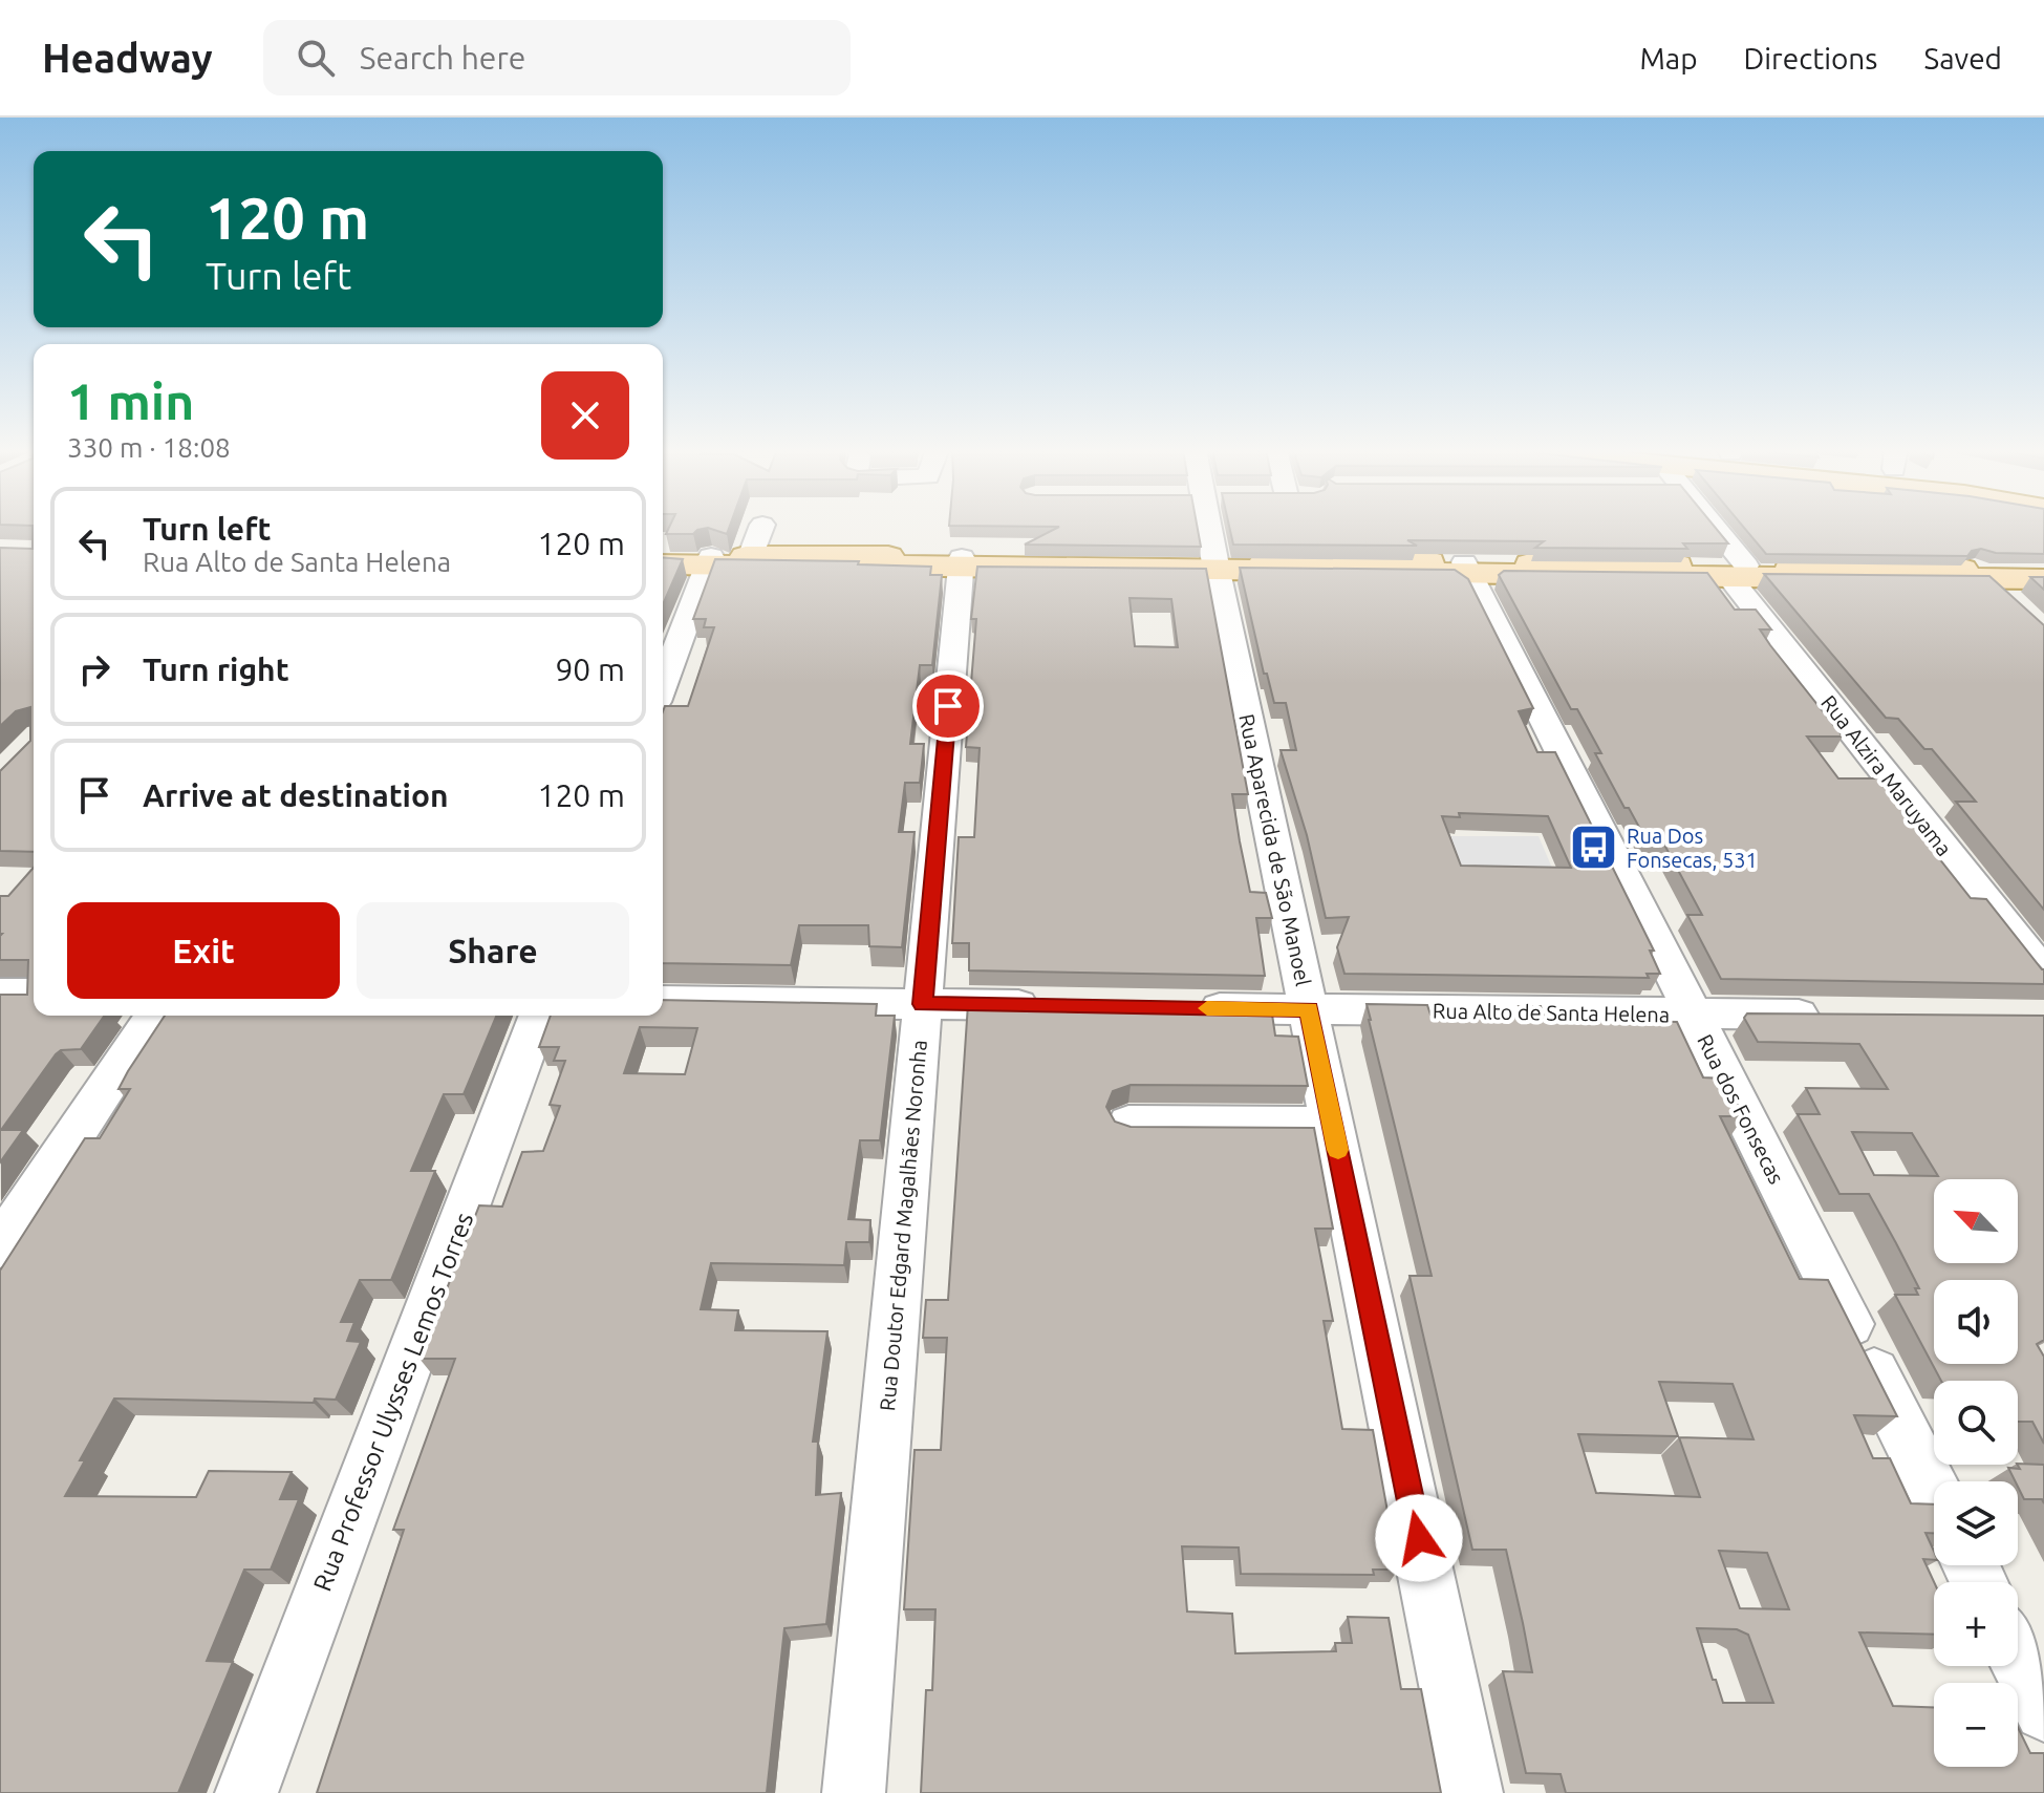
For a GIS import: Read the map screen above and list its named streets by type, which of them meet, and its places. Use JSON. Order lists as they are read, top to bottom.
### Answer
{
  "streets": {
    "street": [
      "Rua Alzira Maruyama",
      "Rua Aparecida de São Manoel",
      "Rua Alto de Santa Helena",
      "Rua dos Fonsecas",
      "Rua Doutor Edgard Magalhães Noronha",
      "Rua Professor Ulysses Lemos Torres"
    ]
  },
  "crossings": [
    ["Rua Aparecida de São Manoel", "Rua Alto de Santa Helena"],
    ["Rua Alto de Santa Helena", "Rua dos Fonsecas"]
  ],
  "places": {
    "bus stop": ["Rua Dos Fonsecas, 531"]
  },
  "north": "top left",
  "page": {
    "header": "Headway",
    "search": "Search here",
    "nav": ["Map", "Directions", "Saved"],
    "turn": ["120 m", "Turn left"],
    "heading": ["1 min", "330 m · 18:08"],
    "list": [
      {
        "name": "Turn left",
        "note": "Rua Alto de Santa Helena",
        "value": "120 m"
      },
      {
        "name": "Turn right",
        "value": "90 m"
      },
      {
        "name": "Arrive at destination",
        "value": "120 m"
      }
    ],
    "buttons": ["Exit", "Share"],
    "map_buttons": ["+", "−"]
  }
}
